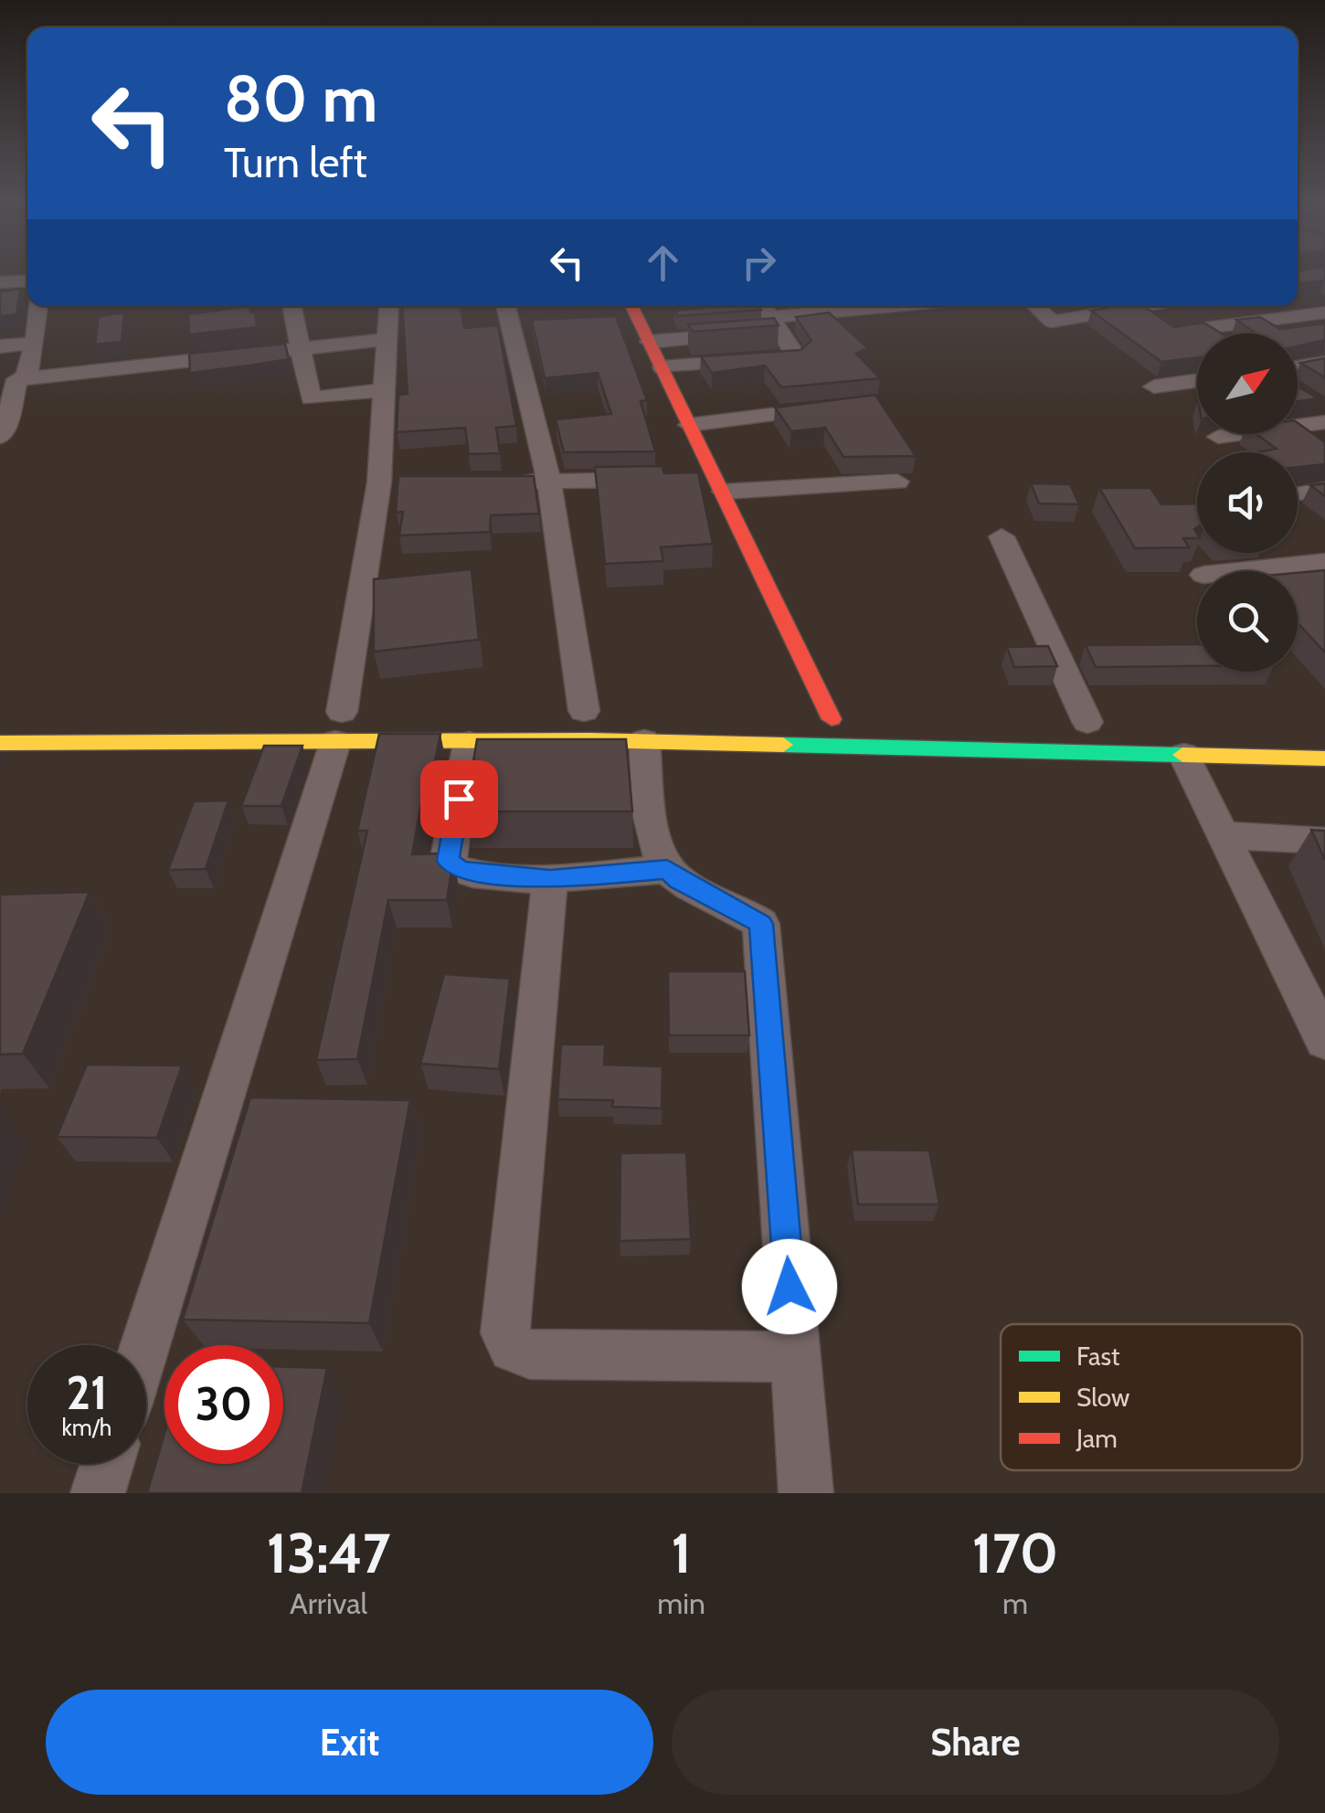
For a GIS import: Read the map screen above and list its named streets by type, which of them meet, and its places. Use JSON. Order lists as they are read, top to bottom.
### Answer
{
  "legend": ["Fast", "Slow", "Jam"],
  "north": "top right",
  "page": {
    "turn": ["80 m", "Turn left"],
    "speed": "21 km/h",
    "limit": "30",
    "eta": [
      "13:47",
      "Arrival",
      "1",
      "min",
      "170",
      "m"
    ],
    "buttons": ["Exit", "Share"]
  }
}
